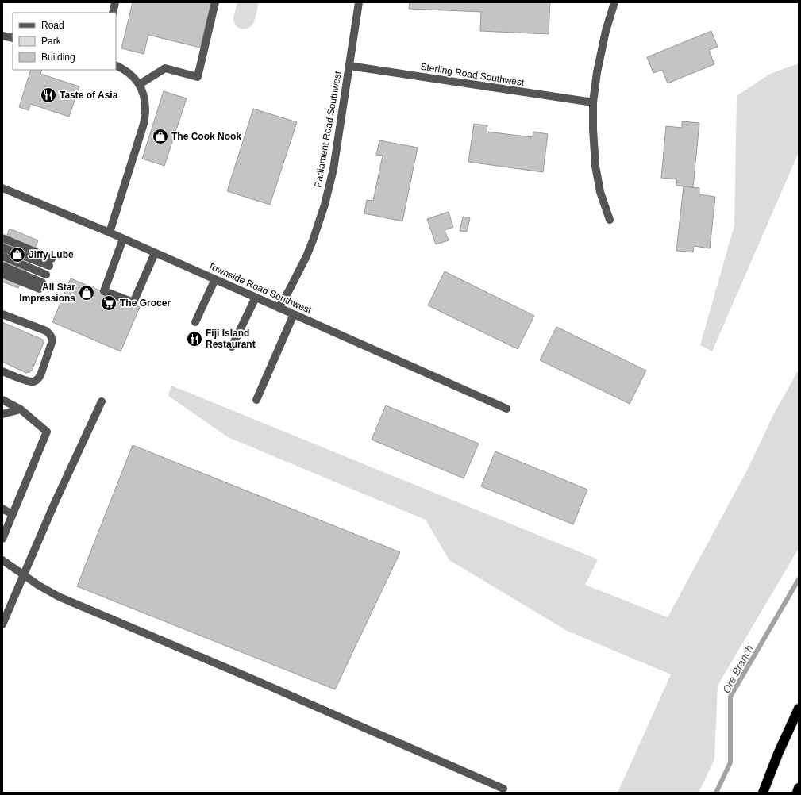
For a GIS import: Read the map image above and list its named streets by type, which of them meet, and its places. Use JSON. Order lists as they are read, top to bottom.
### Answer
{
  "streets": {
    "street": ["Sterling Road Southwest", "Parliament Road Southwest", "Townside Road Southwest"]
  },
  "crossings": [
    ["Sterling Road Southwest", "Parliament Road Southwest"],
    ["Parliament Road Southwest", "Townside Road Southwest"]
  ],
  "water": ["Ore Branch"],
  "places": {
    "restaurant": ["Taste of Asia", "Fiji Island Restaurant"],
    "shop": ["The Cook Nook", "Jiffy Lube", "All Star Impressions"],
    "supermarket": ["The Grocer"]
  },
  "legend": ["Road", "Park", "Building"]
}
